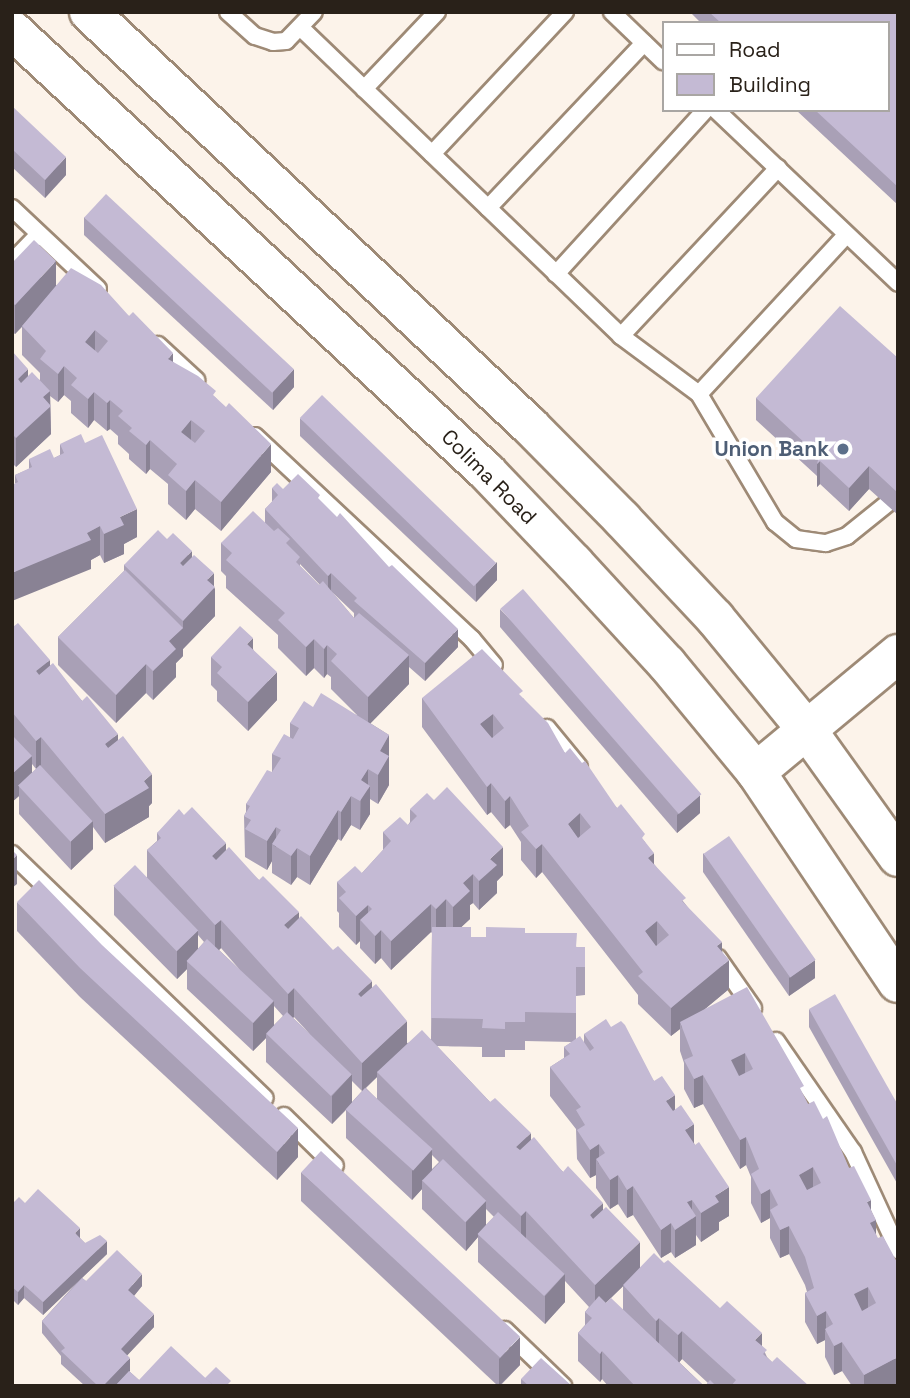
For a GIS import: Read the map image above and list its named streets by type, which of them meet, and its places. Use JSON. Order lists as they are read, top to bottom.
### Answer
{
  "streets": {
    "main road": ["Colima Road"]
  },
  "places": ["Union Bank"],
  "legend": ["Road", "Building"]
}
